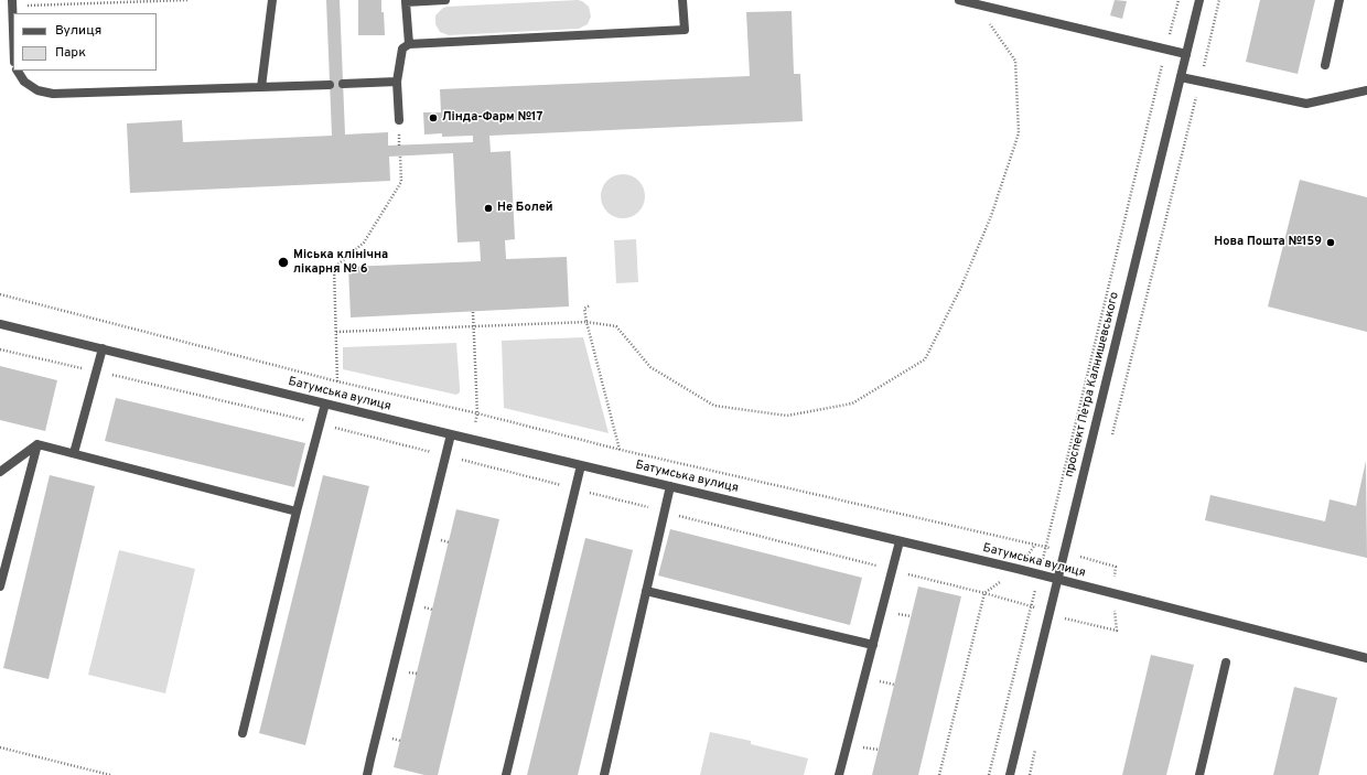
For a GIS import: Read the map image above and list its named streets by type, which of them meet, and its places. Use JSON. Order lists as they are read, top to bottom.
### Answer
{
  "streets": {
    "street": ["проспект Петра Калнишевського", "Батумська вулиця"]
  },
  "crossings": [
    ["проспект Петра Калнишевського", "Батумська вулиця"]
  ],
  "places": [
    "Лінда-Фарм №17",
    "Не Болей",
    "Нова Пошта №159",
    "Міська клінічна лікарня № 6"
  ],
  "legend": ["Вулиця", "Парк"]
}
